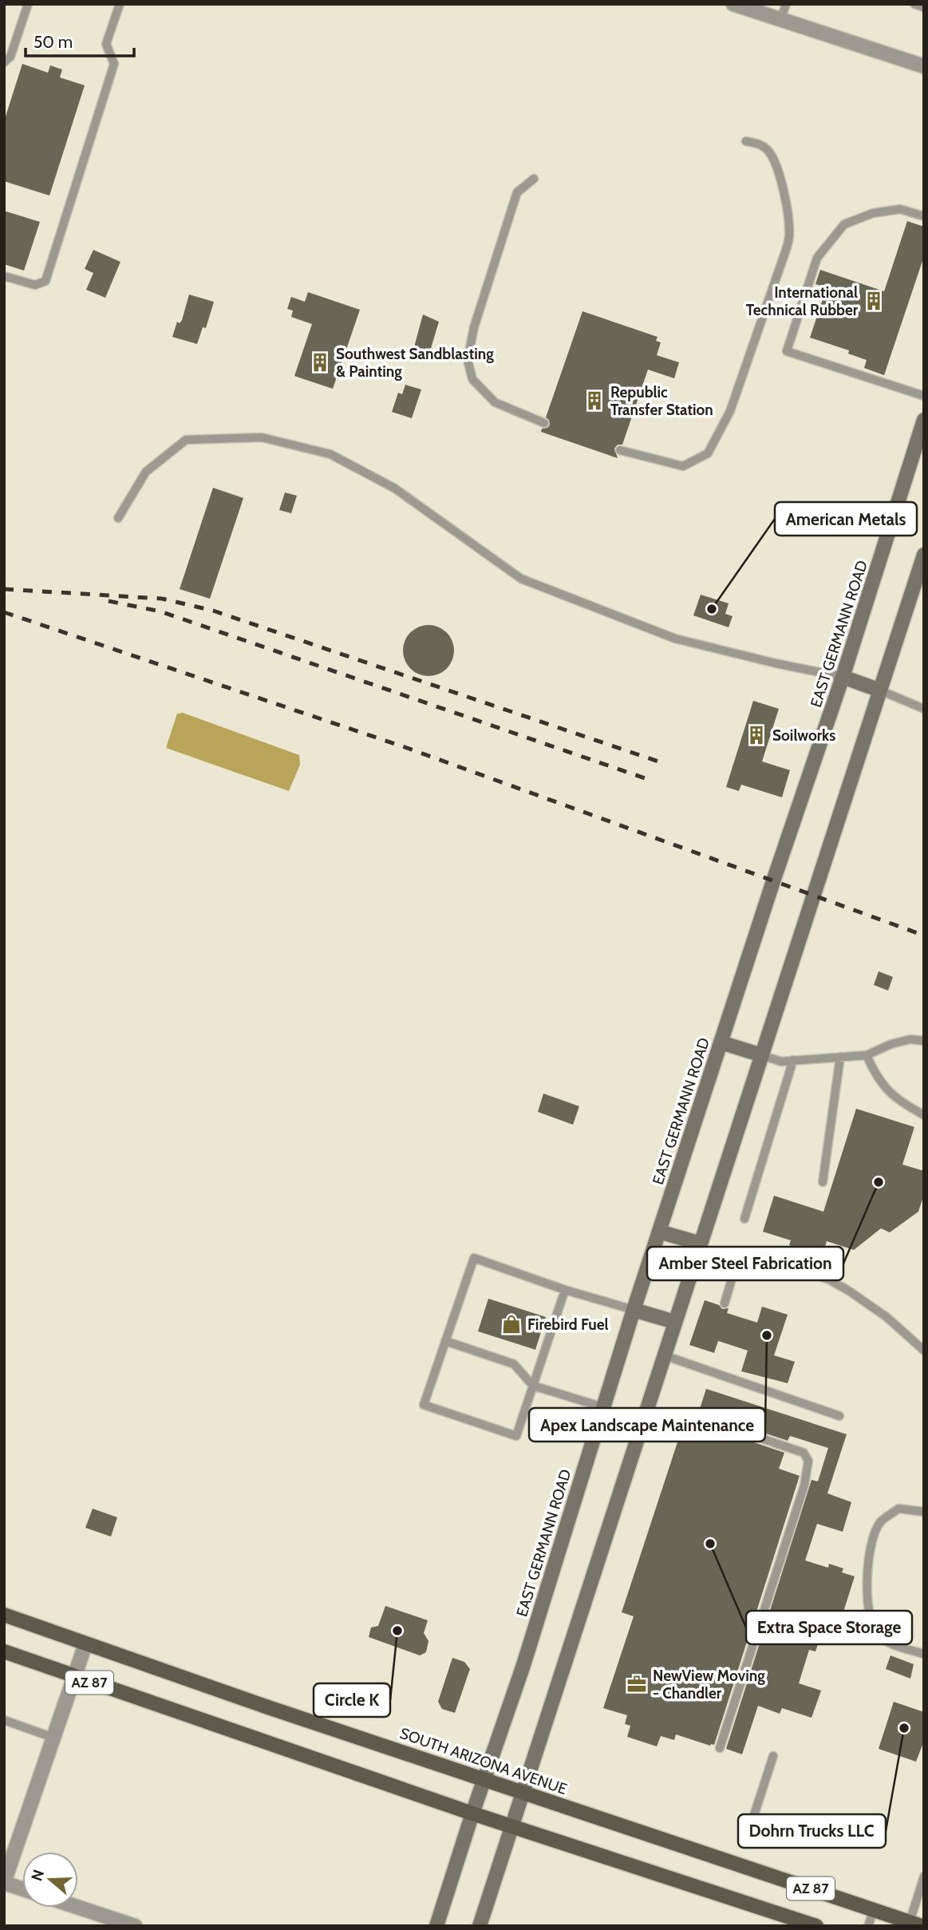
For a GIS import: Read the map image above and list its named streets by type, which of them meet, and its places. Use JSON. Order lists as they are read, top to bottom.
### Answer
{
  "streets": {
    "main road": ["EAST GERMANN ROAD", "AZ 87", "SOUTH ARIZONA AVENUE"]
  },
  "crossings": [
    ["EAST GERMANN ROAD", "AZ 87"],
    ["EAST GERMANN ROAD", "SOUTH ARIZONA AVENUE"]
  ],
  "places": {
    "building": [
      "International Technical Rubber",
      "Southwest Sandblasting & Painting",
      "Republic Transfer Station",
      "Soilworks"
    ],
    "other": [
      "American Metals",
      "Amber Steel Fabrication",
      "Apex Landscape Maintenance",
      "Extra Space Storage",
      "Circle K",
      "Dohrn Trucks LLC"
    ],
    "shop": ["Firebird Fuel"],
    "office": ["NewView Moving - Chandler"]
  },
  "scale_bar": "50 m",
  "north": "left"
}
